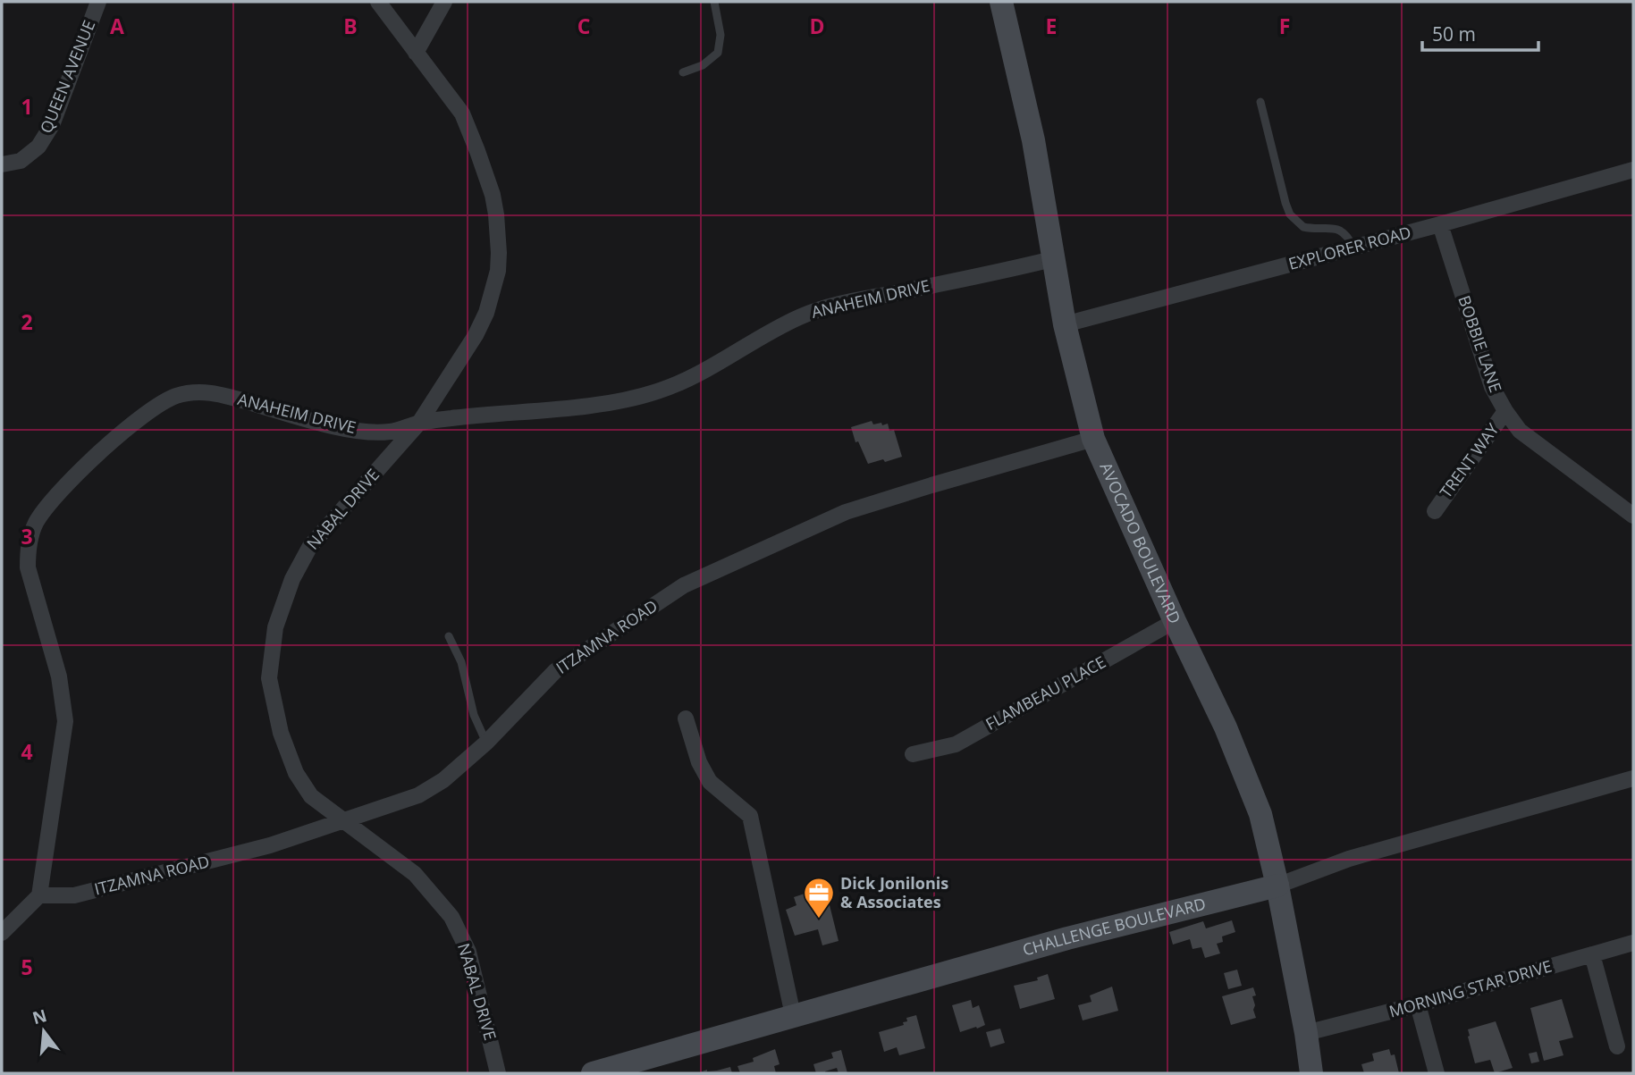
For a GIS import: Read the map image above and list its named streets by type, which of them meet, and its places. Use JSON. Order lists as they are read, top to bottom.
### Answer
{
  "streets": {
    "main road": ["AVOCADO BOULEVARD", "CHALLENGE BOULEVARD"],
    "street": [
      "QUEEN AVENUE",
      "EXPLORER ROAD",
      "ANAHEIM DRIVE",
      "BOBBIE LANE",
      "TRENT WAY",
      "NABAL DRIVE",
      "ITZAMNA ROAD",
      "FLAMBEAU PLACE",
      "MORNING STAR DRIVE"
    ]
  },
  "crossings": [
    ["EXPLORER ROAD", "BOBBIE LANE"],
    ["EXPLORER ROAD", "AVOCADO BOULEVARD"],
    ["ANAHEIM DRIVE", "NABAL DRIVE"],
    ["ANAHEIM DRIVE", "AVOCADO BOULEVARD"],
    ["ANAHEIM DRIVE", "ITZAMNA ROAD"],
    ["BOBBIE LANE", "TRENT WAY"],
    ["NABAL DRIVE", "ITZAMNA ROAD"],
    ["AVOCADO BOULEVARD", "ITZAMNA ROAD"],
    ["AVOCADO BOULEVARD", "FLAMBEAU PLACE"],
    ["AVOCADO BOULEVARD", "CHALLENGE BOULEVARD"],
    ["AVOCADO BOULEVARD", "MORNING STAR DRIVE"]
  ],
  "places": {
    "office": ["Dick Jonilonis & Associates"]
  },
  "scale_bar": "50 m",
  "north": "top",
  "grid": {
    "columns": [
      "A",
      "B",
      "C",
      "D",
      "E",
      "F"
    ],
    "rows": [
      "1",
      "2",
      "3",
      "4",
      "5"
    ]
  }
}
